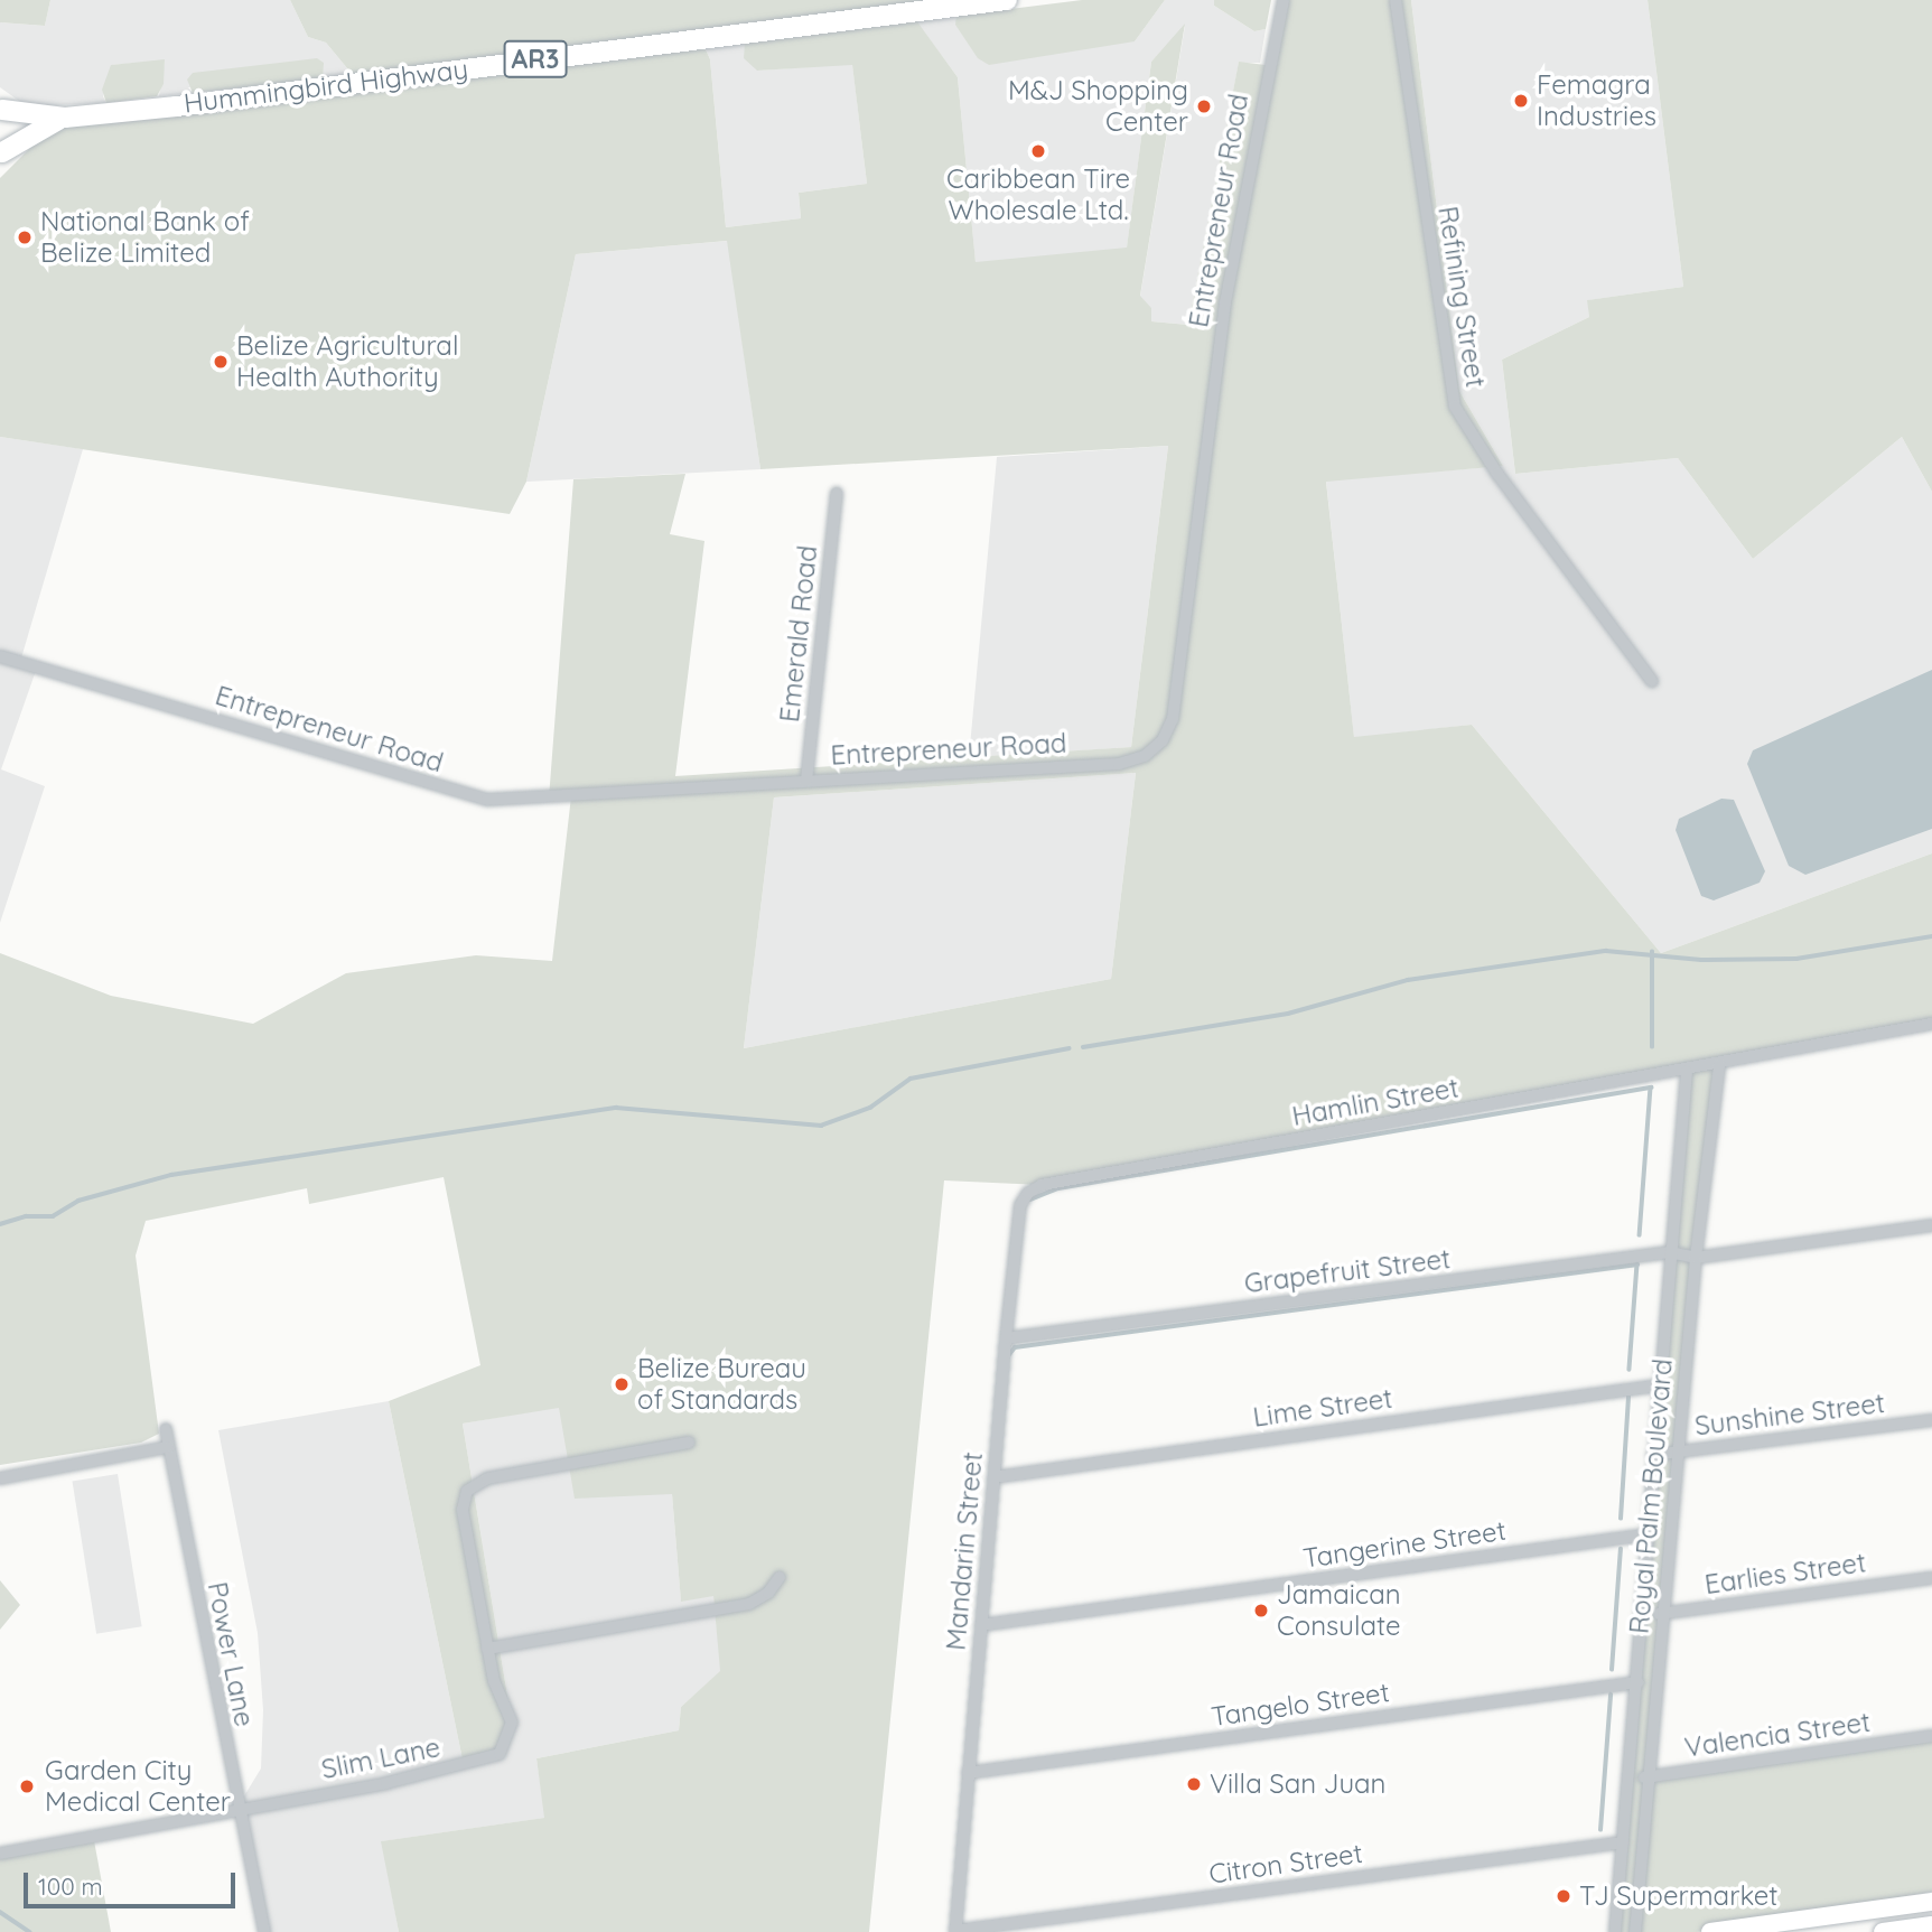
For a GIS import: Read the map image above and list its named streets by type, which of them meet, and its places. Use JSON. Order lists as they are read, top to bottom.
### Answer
{
  "streets": {
    "main road": ["AR3", "Hummingbird Highway"],
    "street": [
      "Entrepreneur Road",
      "Refining Street",
      "Emerald Road",
      "Hamlin Street",
      "Grapefruit Street",
      "Lime Street",
      "Sunshine Street",
      "Royal Palm Boulevard",
      "Tangerine Street",
      "Mandarin Street",
      "Earlies Street",
      "Power Lane",
      "Tangelo Street",
      "Valencia Street",
      "Slim Lane",
      "Citron Street"
    ]
  },
  "crossings": [
    ["Entrepreneur Road", "Emerald Road"],
    ["Hamlin Street", "Royal Palm Boulevard"],
    ["Hamlin Street", "Mandarin Street"],
    ["Grapefruit Street", "Royal Palm Boulevard"],
    ["Grapefruit Street", "Mandarin Street"],
    ["Lime Street", "Royal Palm Boulevard"],
    ["Lime Street", "Mandarin Street"],
    ["Sunshine Street", "Royal Palm Boulevard"],
    ["Royal Palm Boulevard", "Tangerine Street"],
    ["Royal Palm Boulevard", "Earlies Street"],
    ["Royal Palm Boulevard", "Tangelo Street"],
    ["Royal Palm Boulevard", "Valencia Street"],
    ["Royal Palm Boulevard", "Citron Street"],
    ["Tangerine Street", "Mandarin Street"],
    ["Mandarin Street", "Tangelo Street"],
    ["Mandarin Street", "Citron Street"],
    ["Power Lane", "Slim Lane"]
  ],
  "places": [
    "Femagra Industries",
    "M&J Shopping Center",
    "Caribbean Tire Wholesale Ltd.",
    "National Bank of Belize Limited",
    "Belize Agricultural Health Authority",
    "Belize Bureau of Standards",
    "Jamaican Consulate",
    "Villa San Juan",
    "Garden City Medical Center",
    "TJ Supermarket"
  ],
  "scale_bar": "100 m"
}
